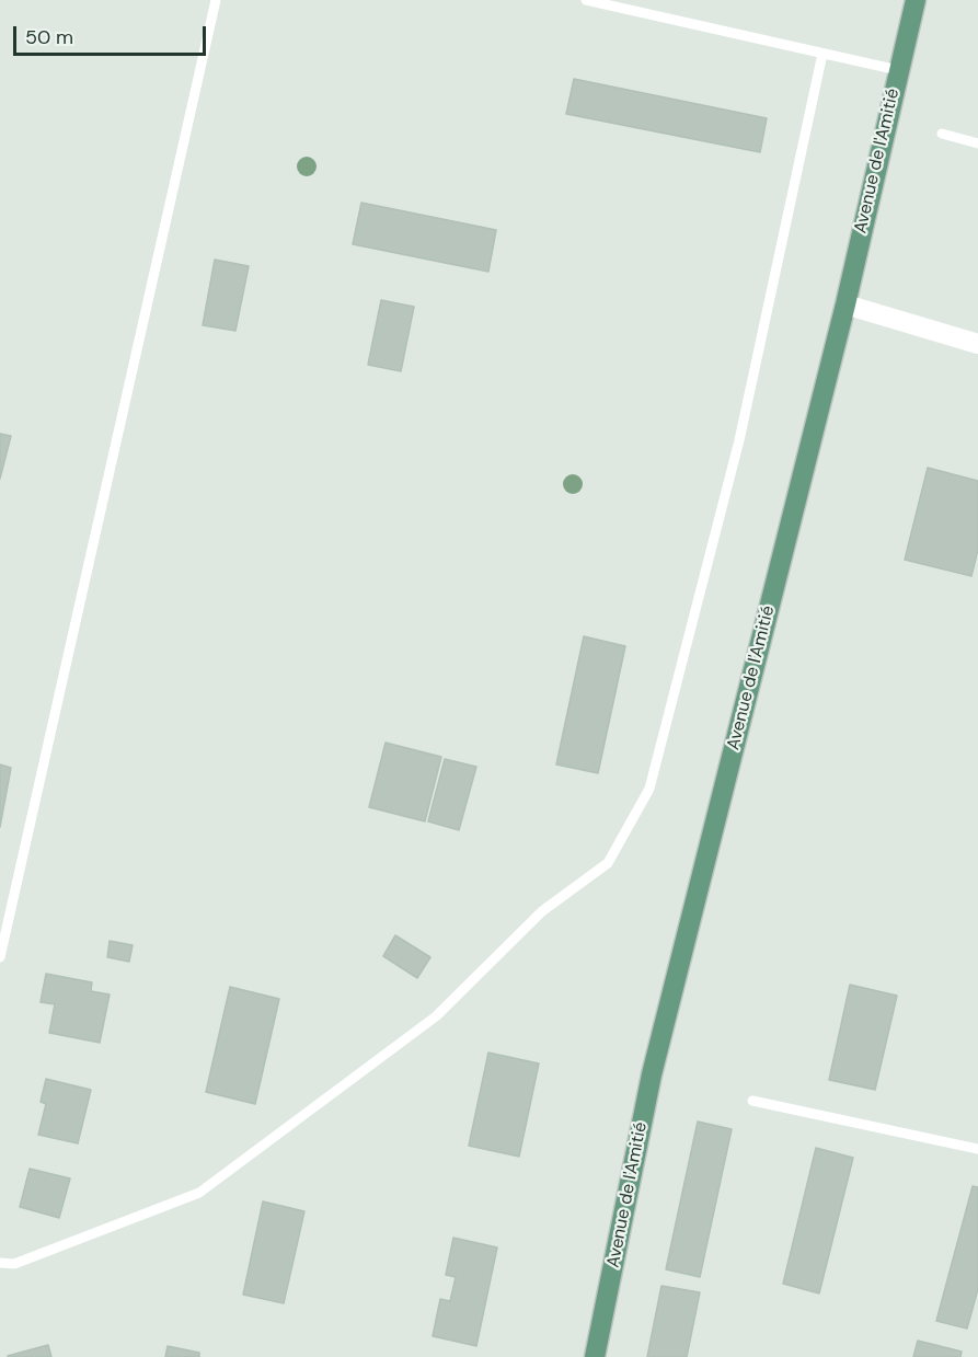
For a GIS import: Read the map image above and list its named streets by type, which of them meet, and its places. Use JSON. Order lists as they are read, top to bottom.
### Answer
{
  "streets": {
    "main road": ["Avenue de l'Amitié"]
  },
  "scale_bar": "50 m"
}
